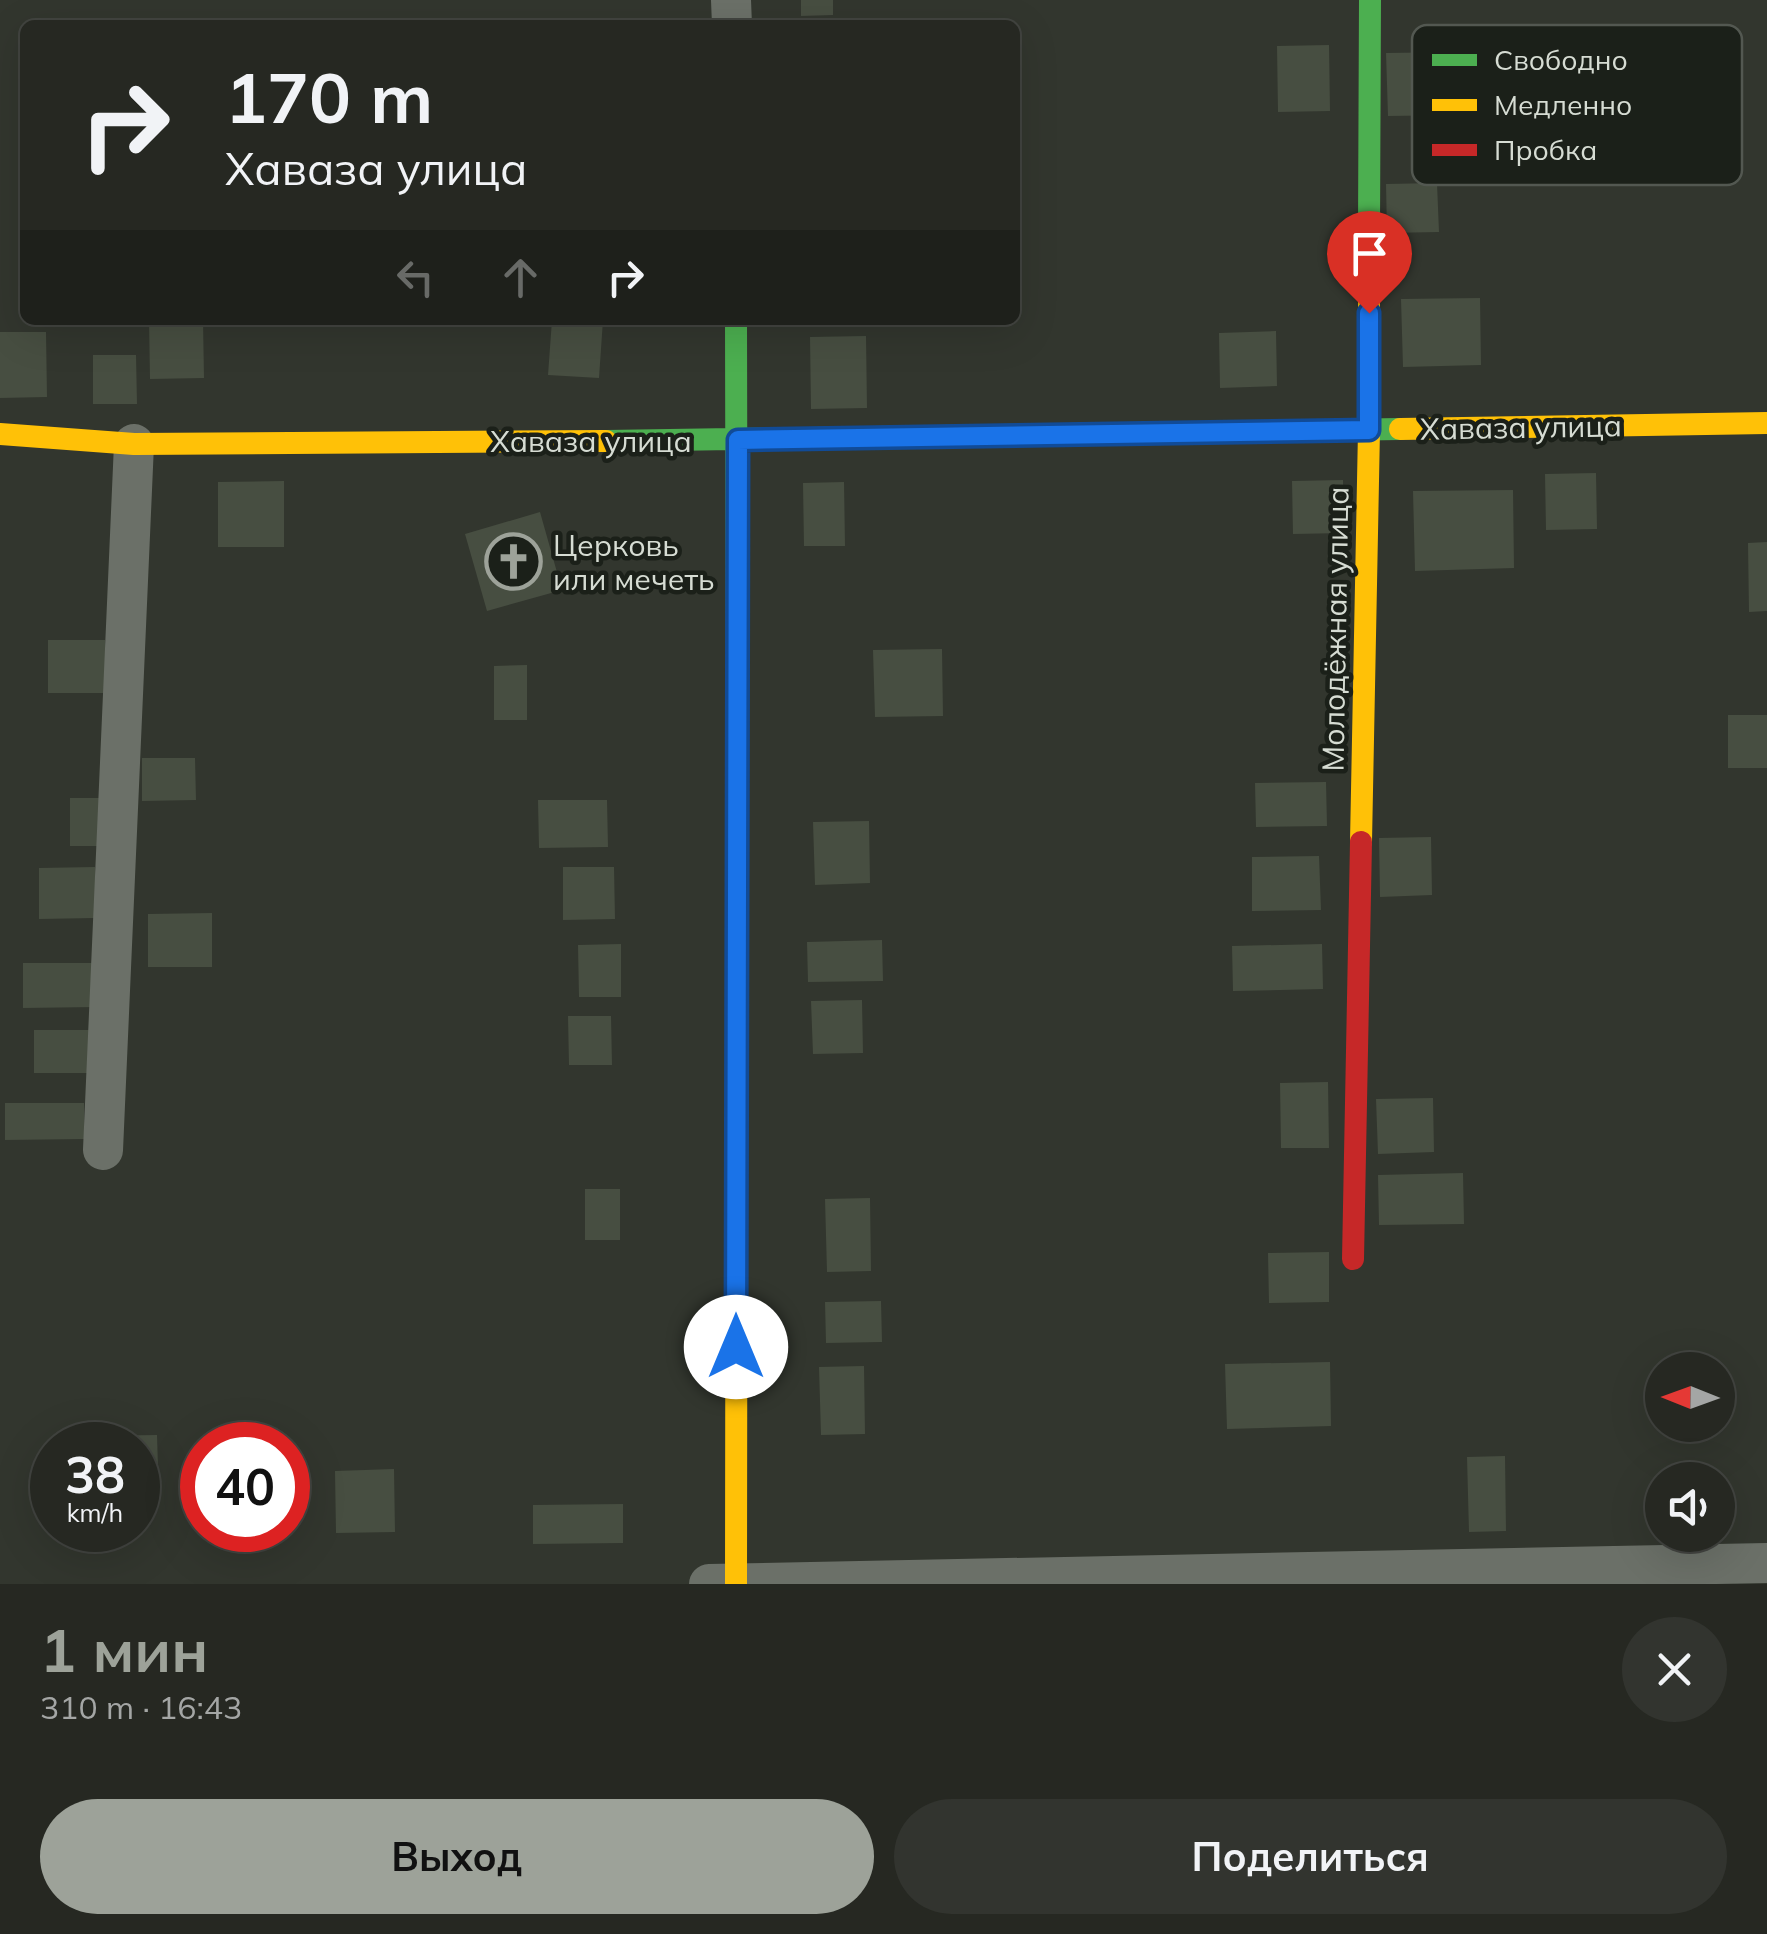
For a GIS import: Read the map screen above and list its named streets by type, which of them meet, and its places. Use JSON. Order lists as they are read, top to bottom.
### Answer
{
  "streets": {
    "street": ["Хаваза улица", "Молодёжная улица"]
  },
  "crossings": [
    ["Хаваза улица", "Молодёжная улица"]
  ],
  "places": {
    "church": ["Церковь или мечеть"]
  },
  "legend": ["Свободно", "Медленно", "Пробка"],
  "north": "left",
  "page": {
    "turn": ["170 m", "Хаваза улица"],
    "speed": "38 km/h",
    "limit": "40",
    "heading": ["1 мин", "310 m · 16:43"],
    "buttons": ["Выход", "Поделиться"]
  }
}
